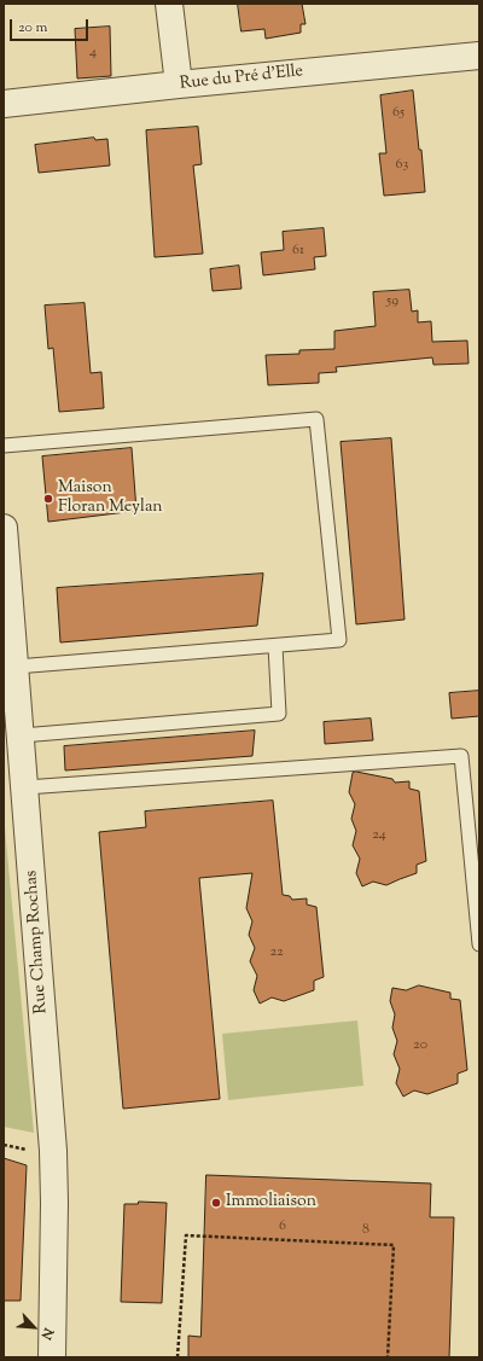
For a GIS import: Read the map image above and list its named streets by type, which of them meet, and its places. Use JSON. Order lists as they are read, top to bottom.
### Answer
{
  "streets": {
    "street": ["Rue du Pré d'Elle", "Rue Champ Rochas"]
  },
  "places": ["Maison Floran Meylan", "Immoliaison"],
  "house_numbers": [
    "4",
    "65",
    "63",
    "61",
    "59",
    "24",
    "22",
    "20",
    "6",
    "8"
  ],
  "scale_bar": "20 m",
  "north": "bottom right"
}
